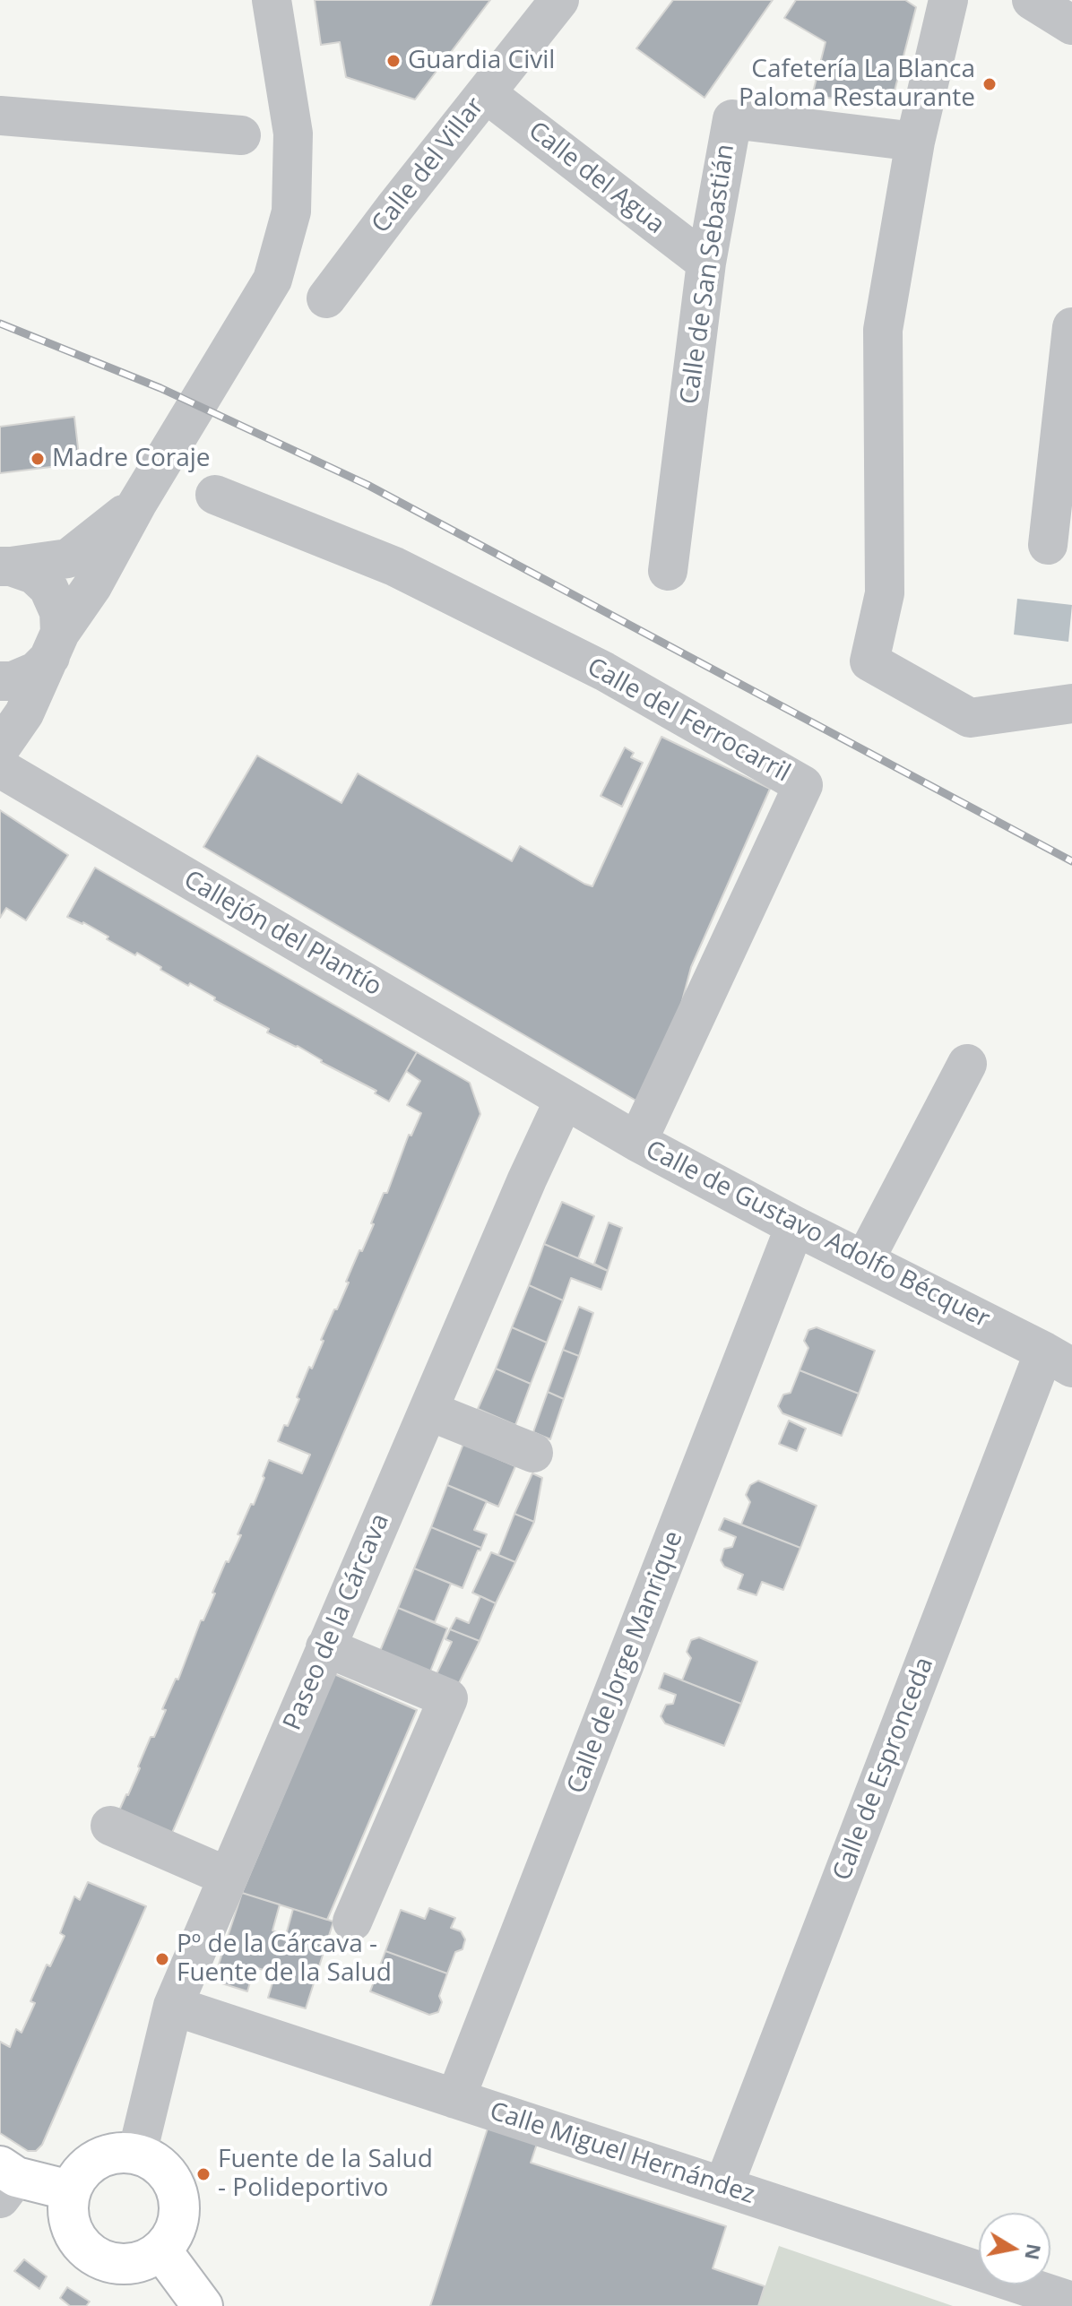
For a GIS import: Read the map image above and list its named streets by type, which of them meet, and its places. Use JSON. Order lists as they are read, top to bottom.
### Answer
{
  "streets": {
    "street": [
      "Calle del Villar",
      "Calle del Agua",
      "Calle de San Sebastián",
      "Calle del Ferrocarril",
      "Callejón del Plantío",
      "Calle de Gustavo Adolfo Bécquer",
      "Paseo de la Cárcava",
      "Calle de Jorge Manrique",
      "Calle de Espronceda",
      "Calle Miguel Hernández"
    ]
  },
  "crossings": [
    ["Calle del Villar", "Calle del Agua"],
    ["Calle del Agua", "Calle de San Sebastián"],
    ["Calle del Ferrocarril", "Calle de Gustavo Adolfo Bécquer"],
    ["Callejón del Plantío", "Calle de Gustavo Adolfo Bécquer"],
    ["Callejón del Plantío", "Paseo de la Cárcava"],
    ["Calle de Gustavo Adolfo Bécquer", "Paseo de la Cárcava"],
    ["Calle de Gustavo Adolfo Bécquer", "Calle de Jorge Manrique"],
    ["Calle de Gustavo Adolfo Bécquer", "Calle de Espronceda"],
    ["Paseo de la Cárcava", "Calle Miguel Hernández"],
    ["Calle de Jorge Manrique", "Calle Miguel Hernández"],
    ["Calle de Espronceda", "Calle Miguel Hernández"]
  ],
  "places": [
    "Guardia Civil",
    "Cafetería La Blanca Paloma Restaurante",
    "Madre Coraje",
    "Pº de la Cárcava - Fuente de la Salud",
    "Fuente de la Salud - Polideportivo"
  ],
  "north": "right"
}
